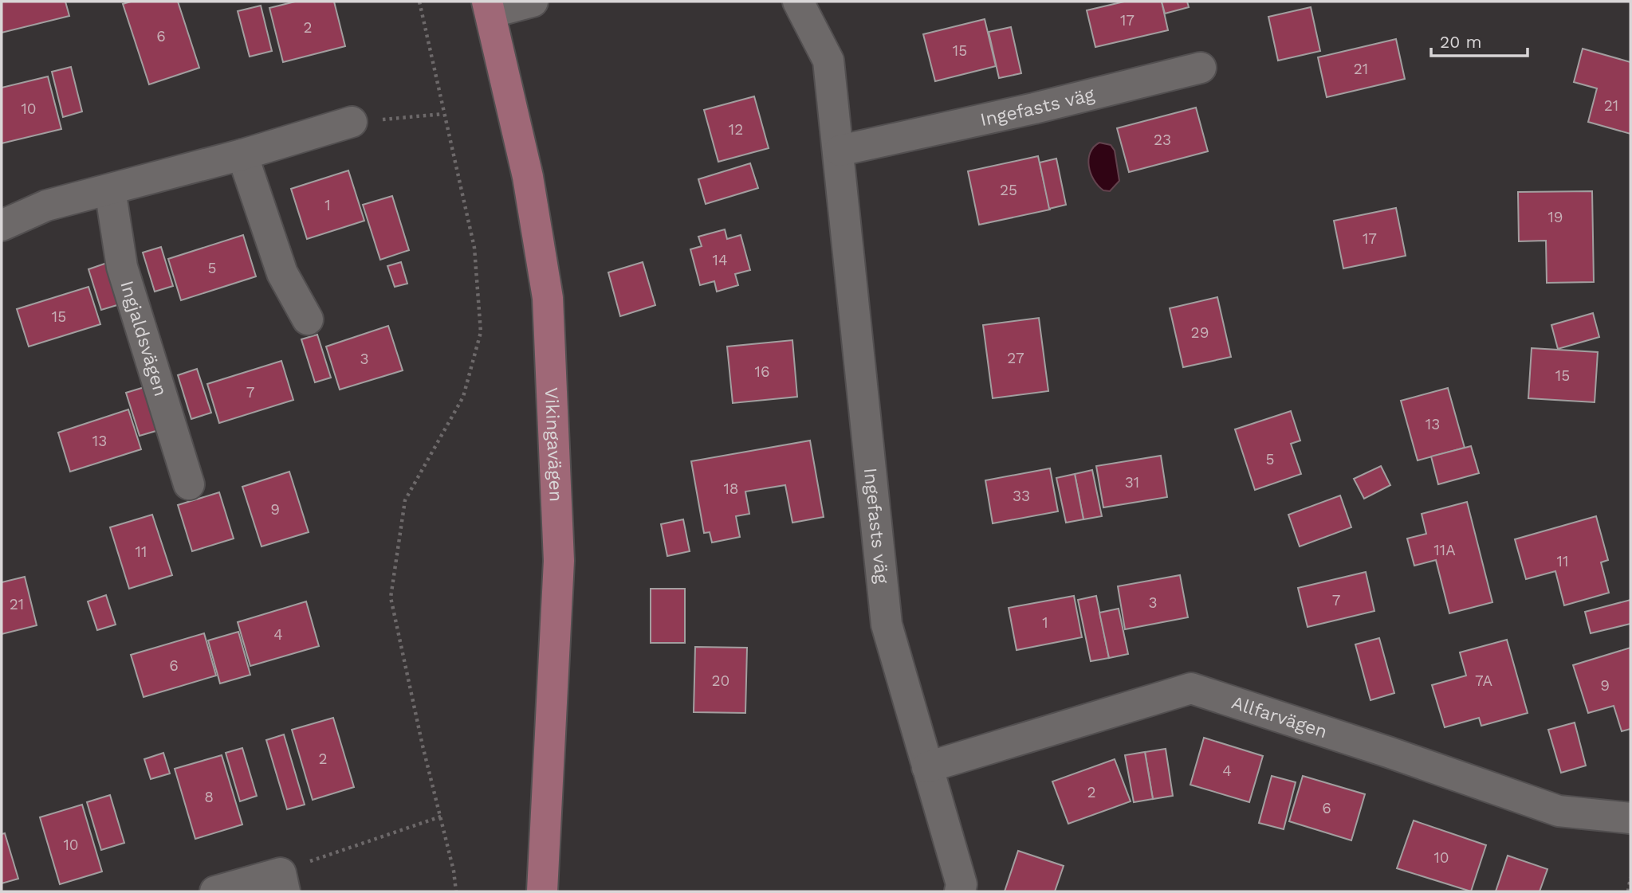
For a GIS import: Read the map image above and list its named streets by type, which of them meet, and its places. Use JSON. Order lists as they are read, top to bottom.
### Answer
{
  "streets": {
    "main road": ["Vikingavägen"],
    "street": ["Ingefasts väg", "Ingjaldsvägen", "Allfarvägen"]
  },
  "crossings": [
    ["Ingefasts väg", "Allfarvägen"]
  ],
  "house_numbers": [
    "17",
    "2",
    "6",
    "15",
    "21",
    "21",
    "10",
    "12",
    "23",
    "25",
    "1",
    "19",
    "17",
    "14",
    "5",
    "15",
    "29",
    "27",
    "3",
    "16",
    "15",
    "7",
    "13",
    "13",
    "5",
    "31",
    "18",
    "33",
    "9",
    "11A",
    "11",
    "11",
    "7",
    "3",
    "21",
    "1",
    "4",
    "6",
    "20",
    "7A",
    "9",
    "2",
    "4",
    "2",
    "8",
    "6",
    "10",
    "10"
  ],
  "scale_bar": "20 m"
}
